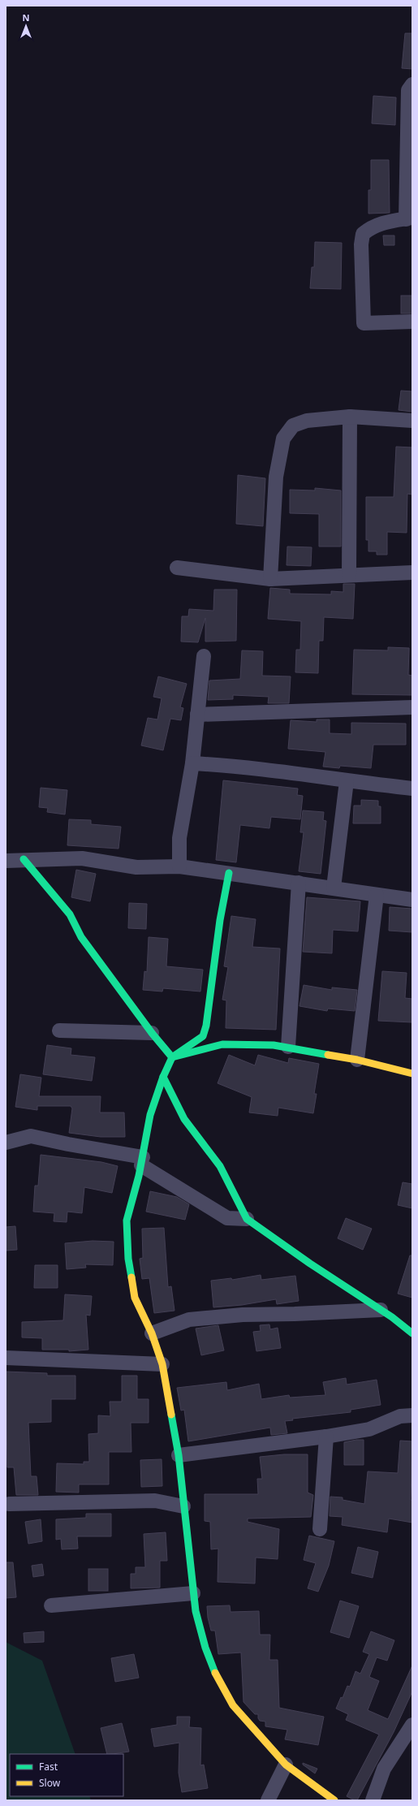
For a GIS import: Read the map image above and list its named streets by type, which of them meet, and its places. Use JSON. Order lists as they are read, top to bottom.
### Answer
{
  "legend": ["Fast", "Slow"],
  "north": "top"
}
